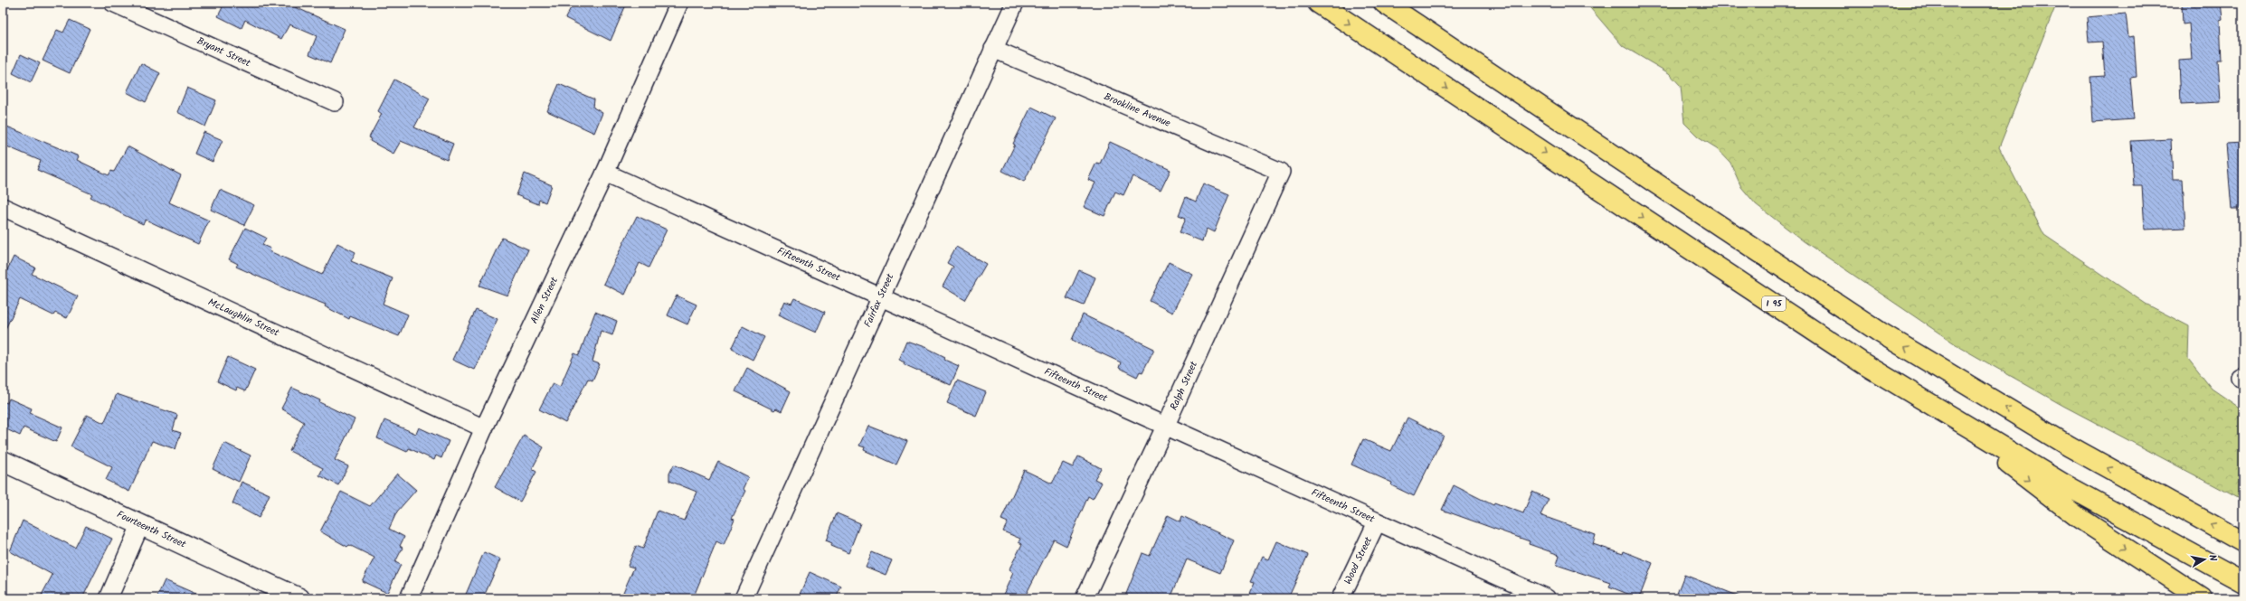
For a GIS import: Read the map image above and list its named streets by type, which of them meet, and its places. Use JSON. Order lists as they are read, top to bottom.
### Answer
{
  "streets": {
    "highway": ["I 95"],
    "street": [
      "Bryant Street",
      "Brookline Avenue",
      "Fifteenth Street",
      "Fairfax Street",
      "Allen Street",
      "McLaughlin Street",
      "Ralph Street",
      "Fourteenth Street",
      "Wood Street"
    ]
  },
  "crossings": [
    ["Brookline Avenue", "Fairfax Street"],
    ["Brookline Avenue", "Ralph Street"],
    ["Fifteenth Street", "Fairfax Street"],
    ["Fifteenth Street", "Allen Street"],
    ["Fifteenth Street", "Ralph Street"],
    ["Fifteenth Street", "Wood Street"],
    ["Allen Street", "McLaughlin Street"]
  ],
  "north": "right"
}
